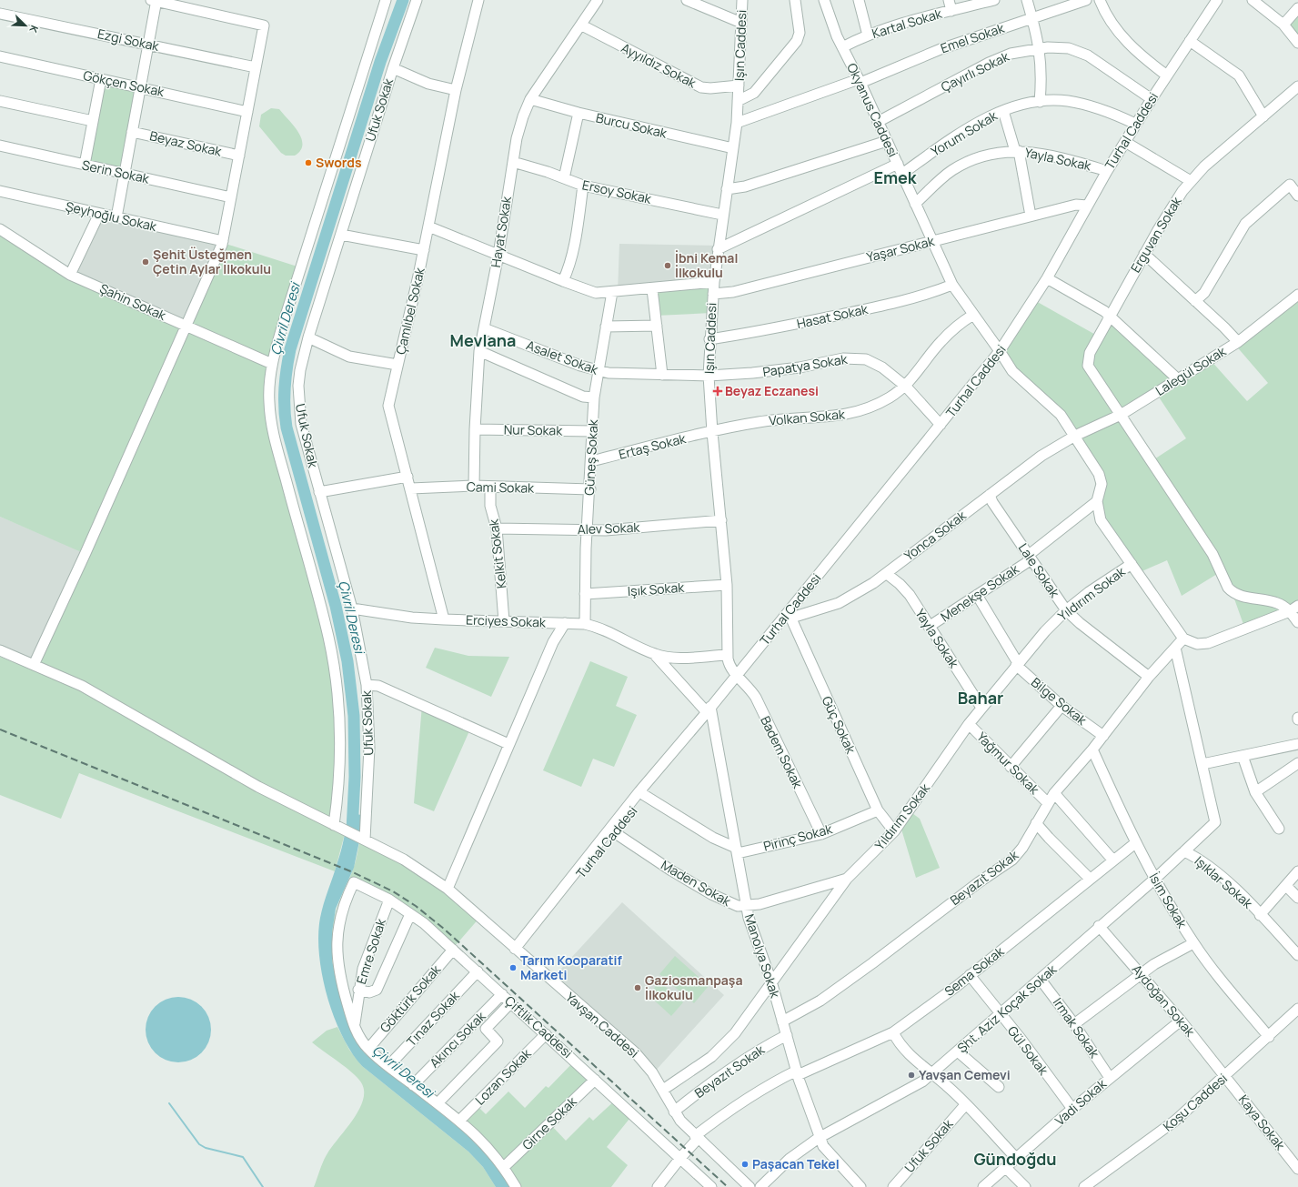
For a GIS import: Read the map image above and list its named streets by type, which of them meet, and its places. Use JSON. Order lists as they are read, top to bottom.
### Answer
{
  "streets": {
    "street": [
      "Kartal Sokak",
      "Emel Sokak",
      "Ezgi Sokak",
      "Işın Caddesi",
      "Ayyıldız Sokak",
      "Çayırlı Sokak",
      "Gökçen Sokak",
      "Ufuk Sokak",
      "Okyanus Caddesi",
      "Burcu Sokak",
      "Turhal Caddesi",
      "Yorum Sokak",
      "Beyaz Sokak",
      "Yayla Sokak",
      "Serin Sokak",
      "Ersoy Sokak",
      "Şeyhoğlu Sokak",
      "Hayat Sokak",
      "Erguvan Sokak",
      "Yaşar Sokak",
      "Şahin Sokak",
      "Çamlıbel Sokak",
      "Hasat Sokak",
      "Asalet Sokak",
      "Papatya Sokak",
      "Lalegül Sokak",
      "Volkan Sokak",
      "Nur Sokak",
      "Ertaş Sokak",
      "Güneş Sokak",
      "Cami Sokak",
      "Alev Sokak",
      "Yonca Sokak",
      "Kelkit Sokak",
      "Lale Sokak",
      "Işık Sokak",
      "Menekşe Sokak",
      "Yıldırım Sokak",
      "Erciyes Sokak",
      "Bilge Sokak",
      "Güç Sokak",
      "Badem Sokak",
      "Yağmur Sokak",
      "Pirinç Sokak",
      "Beyazıt Sokak",
      "Işıklar Sokak",
      "Maden Sokak",
      "İsim Sokak",
      "Emre Sokak",
      "Manolya Sokak",
      "Sema Sokak",
      "Göktürk Sokak",
      "Aydoğan Sokak",
      "Şht. Aziz Koçak Sokak",
      "Tınaz Sokak",
      "Yavşan Caddesi",
      "Çiftlik Caddesi",
      "Irmak Sokak",
      "Akıncı Sokak",
      "Gül Sokak",
      "Lozan Sokak",
      "Vadi Sokak",
      "Koşu Caddesi",
      "Kaya Sokak",
      "Girne Sokak"
    ]
  },
  "crossings": [
    ["Kartal Sokak", "Okyanus Caddesi"],
    ["Emel Sokak", "Işın Caddesi"],
    ["Emel Sokak", "Okyanus Caddesi"],
    ["Işın Caddesi", "Ayyıldız Sokak"],
    ["Işın Caddesi", "Burcu Sokak"],
    ["Işın Caddesi", "Turhal Caddesi"],
    ["Işın Caddesi", "Ersoy Sokak"],
    ["Işın Caddesi", "Yaşar Sokak"],
    ["Işın Caddesi", "Hasat Sokak"],
    ["Işın Caddesi", "Asalet Sokak"],
    ["Işın Caddesi", "Papatya Sokak"],
    ["Işın Caddesi", "Volkan Sokak"],
    ["Işın Caddesi", "Ertaş Sokak"],
    ["Işın Caddesi", "Alev Sokak"],
    ["Işın Caddesi", "Işık Sokak"],
    ["Işın Caddesi", "Erciyes Sokak"],
    ["Işın Caddesi", "Badem Sokak"],
    ["Ayyıldız Sokak", "Hayat Sokak"],
    ["Çayırlı Sokak", "Okyanus Caddesi"],
    ["Çayırlı Sokak", "Turhal Caddesi"],
    ["Ufuk Sokak", "Erciyes Sokak"],
    ["Ufuk Sokak", "Yavşan Caddesi"],
    ["Okyanus Caddesi", "Turhal Caddesi"],
    ["Okyanus Caddesi", "Yorum Sokak"],
    ["Okyanus Caddesi", "Yayla Sokak"],
    ["Okyanus Caddesi", "Yaşar Sokak"],
    ["Okyanus Caddesi", "Hasat Sokak"],
    ["Okyanus Caddesi", "Volkan Sokak"],
    ["Burcu Sokak", "Hayat Sokak"],
    ["Turhal Caddesi", "Yorum Sokak"],
    ["Turhal Caddesi", "Yayla Sokak"],
    ["Turhal Caddesi", "Yaşar Sokak"],
    ["Turhal Caddesi", "Papatya Sokak"],
    ["Turhal Caddesi", "Yonca Sokak"],
    ["Turhal Caddesi", "Erciyes Sokak"],
    ["Turhal Caddesi", "Güç Sokak"],
    ["Turhal Caddesi", "Badem Sokak"],
    ["Turhal Caddesi", "Maden Sokak"],
    ["Turhal Caddesi", "Manolya Sokak"],
    ["Turhal Caddesi", "Yavşan Caddesi"],
    ["Yayla Sokak", "Yonca Sokak"],
    ["Yayla Sokak", "Menekşe Sokak"],
    ["Yayla Sokak", "Yıldırım Sokak"],
    ["Ersoy Sokak", "Hayat Sokak"],
    ["Hayat Sokak", "Asalet Sokak"],
    ["Hayat Sokak", "Nur Sokak"],
    ["Hayat Sokak", "Cami Sokak"],
    ["Erguvan Sokak", "Lalegül Sokak"],
    ["Çamlıbel Sokak", "Cami Sokak"],
    ["Çamlıbel Sokak", "Erciyes Sokak"],
    ["Asalet Sokak", "Papatya Sokak"],
    ["Asalet Sokak", "Güneş Sokak"],
    ["Papatya Sokak", "Volkan Sokak"],
    ["Lalegül Sokak", "Yonca Sokak"],
    ["Volkan Sokak", "Ertaş Sokak"],
    ["Nur Sokak", "Güneş Sokak"],
    ["Ertaş Sokak", "Güneş Sokak"],
    ["Güneş Sokak", "Cami Sokak"],
    ["Güneş Sokak", "Alev Sokak"],
    ["Güneş Sokak", "Işık Sokak"],
    ["Güneş Sokak", "Erciyes Sokak"],
    ["Cami Sokak", "Kelkit Sokak"],
    ["Alev Sokak", "Kelkit Sokak"],
    ["Yonca Sokak", "Lale Sokak"],
    ["Yonca Sokak", "Güç Sokak"],
    ["Kelkit Sokak", "Erciyes Sokak"],
    ["Lale Sokak", "Menekşe Sokak"],
    ["Lale Sokak", "Yıldırım Sokak"],
    ["Lale Sokak", "Beyazıt Sokak"],
    ["Menekşe Sokak", "Bilge Sokak"],
    ["Yıldırım Sokak", "Bilge Sokak"],
    ["Yıldırım Sokak", "Güç Sokak"],
    ["Yıldırım Sokak", "Yağmur Sokak"],
    ["Yıldırım Sokak", "Maden Sokak"],
    ["Yıldırım Sokak", "Manolya Sokak"],
    ["Yıldırım Sokak", "Yavşan Caddesi"],
    ["Erciyes Sokak", "Manolya Sokak"],
    ["Bilge Sokak", "Beyazıt Sokak"],
    ["Güç Sokak", "Pirinç Sokak"],
    ["Badem Sokak", "Pirinç Sokak"],
    ["Yağmur Sokak", "Beyazıt Sokak"],
    ["Yağmur Sokak", "Sema Sokak"],
    ["Pirinç Sokak", "Manolya Sokak"],
    ["Beyazıt Sokak", "İsim Sokak"],
    ["Beyazıt Sokak", "Manolya Sokak"],
    ["Beyazıt Sokak", "Yavşan Caddesi"],
    ["Işıklar Sokak", "Şht. Aziz Koçak Sokak"],
    ["Maden Sokak", "Manolya Sokak"],
    ["İsim Sokak", "Sema Sokak"],
    ["İsim Sokak", "Şht. Aziz Koçak Sokak"],
    ["İsim Sokak", "Koşu Caddesi"],
    ["Emre Sokak", "Çiftlik Caddesi"],
    ["Manolya Sokak", "Sema Sokak"],
    ["Manolya Sokak", "Şht. Aziz Koçak Sokak"],
    ["Sema Sokak", "Yavşan Caddesi"],
    ["Sema Sokak", "Çiftlik Caddesi"],
    ["Sema Sokak", "Gül Sokak"],
    ["Göktürk Sokak", "Çiftlik Caddesi"],
    ["Aydoğan Sokak", "Şht. Aziz Koçak Sokak"],
    ["Aydoğan Sokak", "Vadi Sokak"],
    ["Aydoğan Sokak", "Koşu Caddesi"],
    ["Aydoğan Sokak", "Kaya Sokak"],
    ["Şht. Aziz Koçak Sokak", "Irmak Sokak"],
    ["Şht. Aziz Koçak Sokak", "Gül Sokak"],
    ["Tınaz Sokak", "Çiftlik Caddesi"],
    ["Çiftlik Caddesi", "Akıncı Sokak"],
    ["Çiftlik Caddesi", "Lozan Sokak"],
    ["Çiftlik Caddesi", "Girne Sokak"],
    ["Irmak Sokak", "Vadi Sokak"],
    ["Gül Sokak", "Vadi Sokak"],
    ["Koşu Caddesi", "Kaya Sokak"]
  ],
  "districts": [
    "Emek",
    "Mevlana",
    "Bahar",
    "Gündoğdu"
  ],
  "water": ["Çivril Deresi"],
  "places": {
    "other": [
      "Swords",
      "Şehit Üsteğmen Çetin Aylar İlkokulu",
      "İbni Kemal İlkokulu",
      "Tarım Kooparatif Marketi",
      "Gaziosmanpaşa İlkokulu",
      "Yavşan Cemevi",
      "Paşacan Tekel"
    ],
    "health": ["Beyaz Eczanesi"]
  },
  "north": "bottom right"
}
